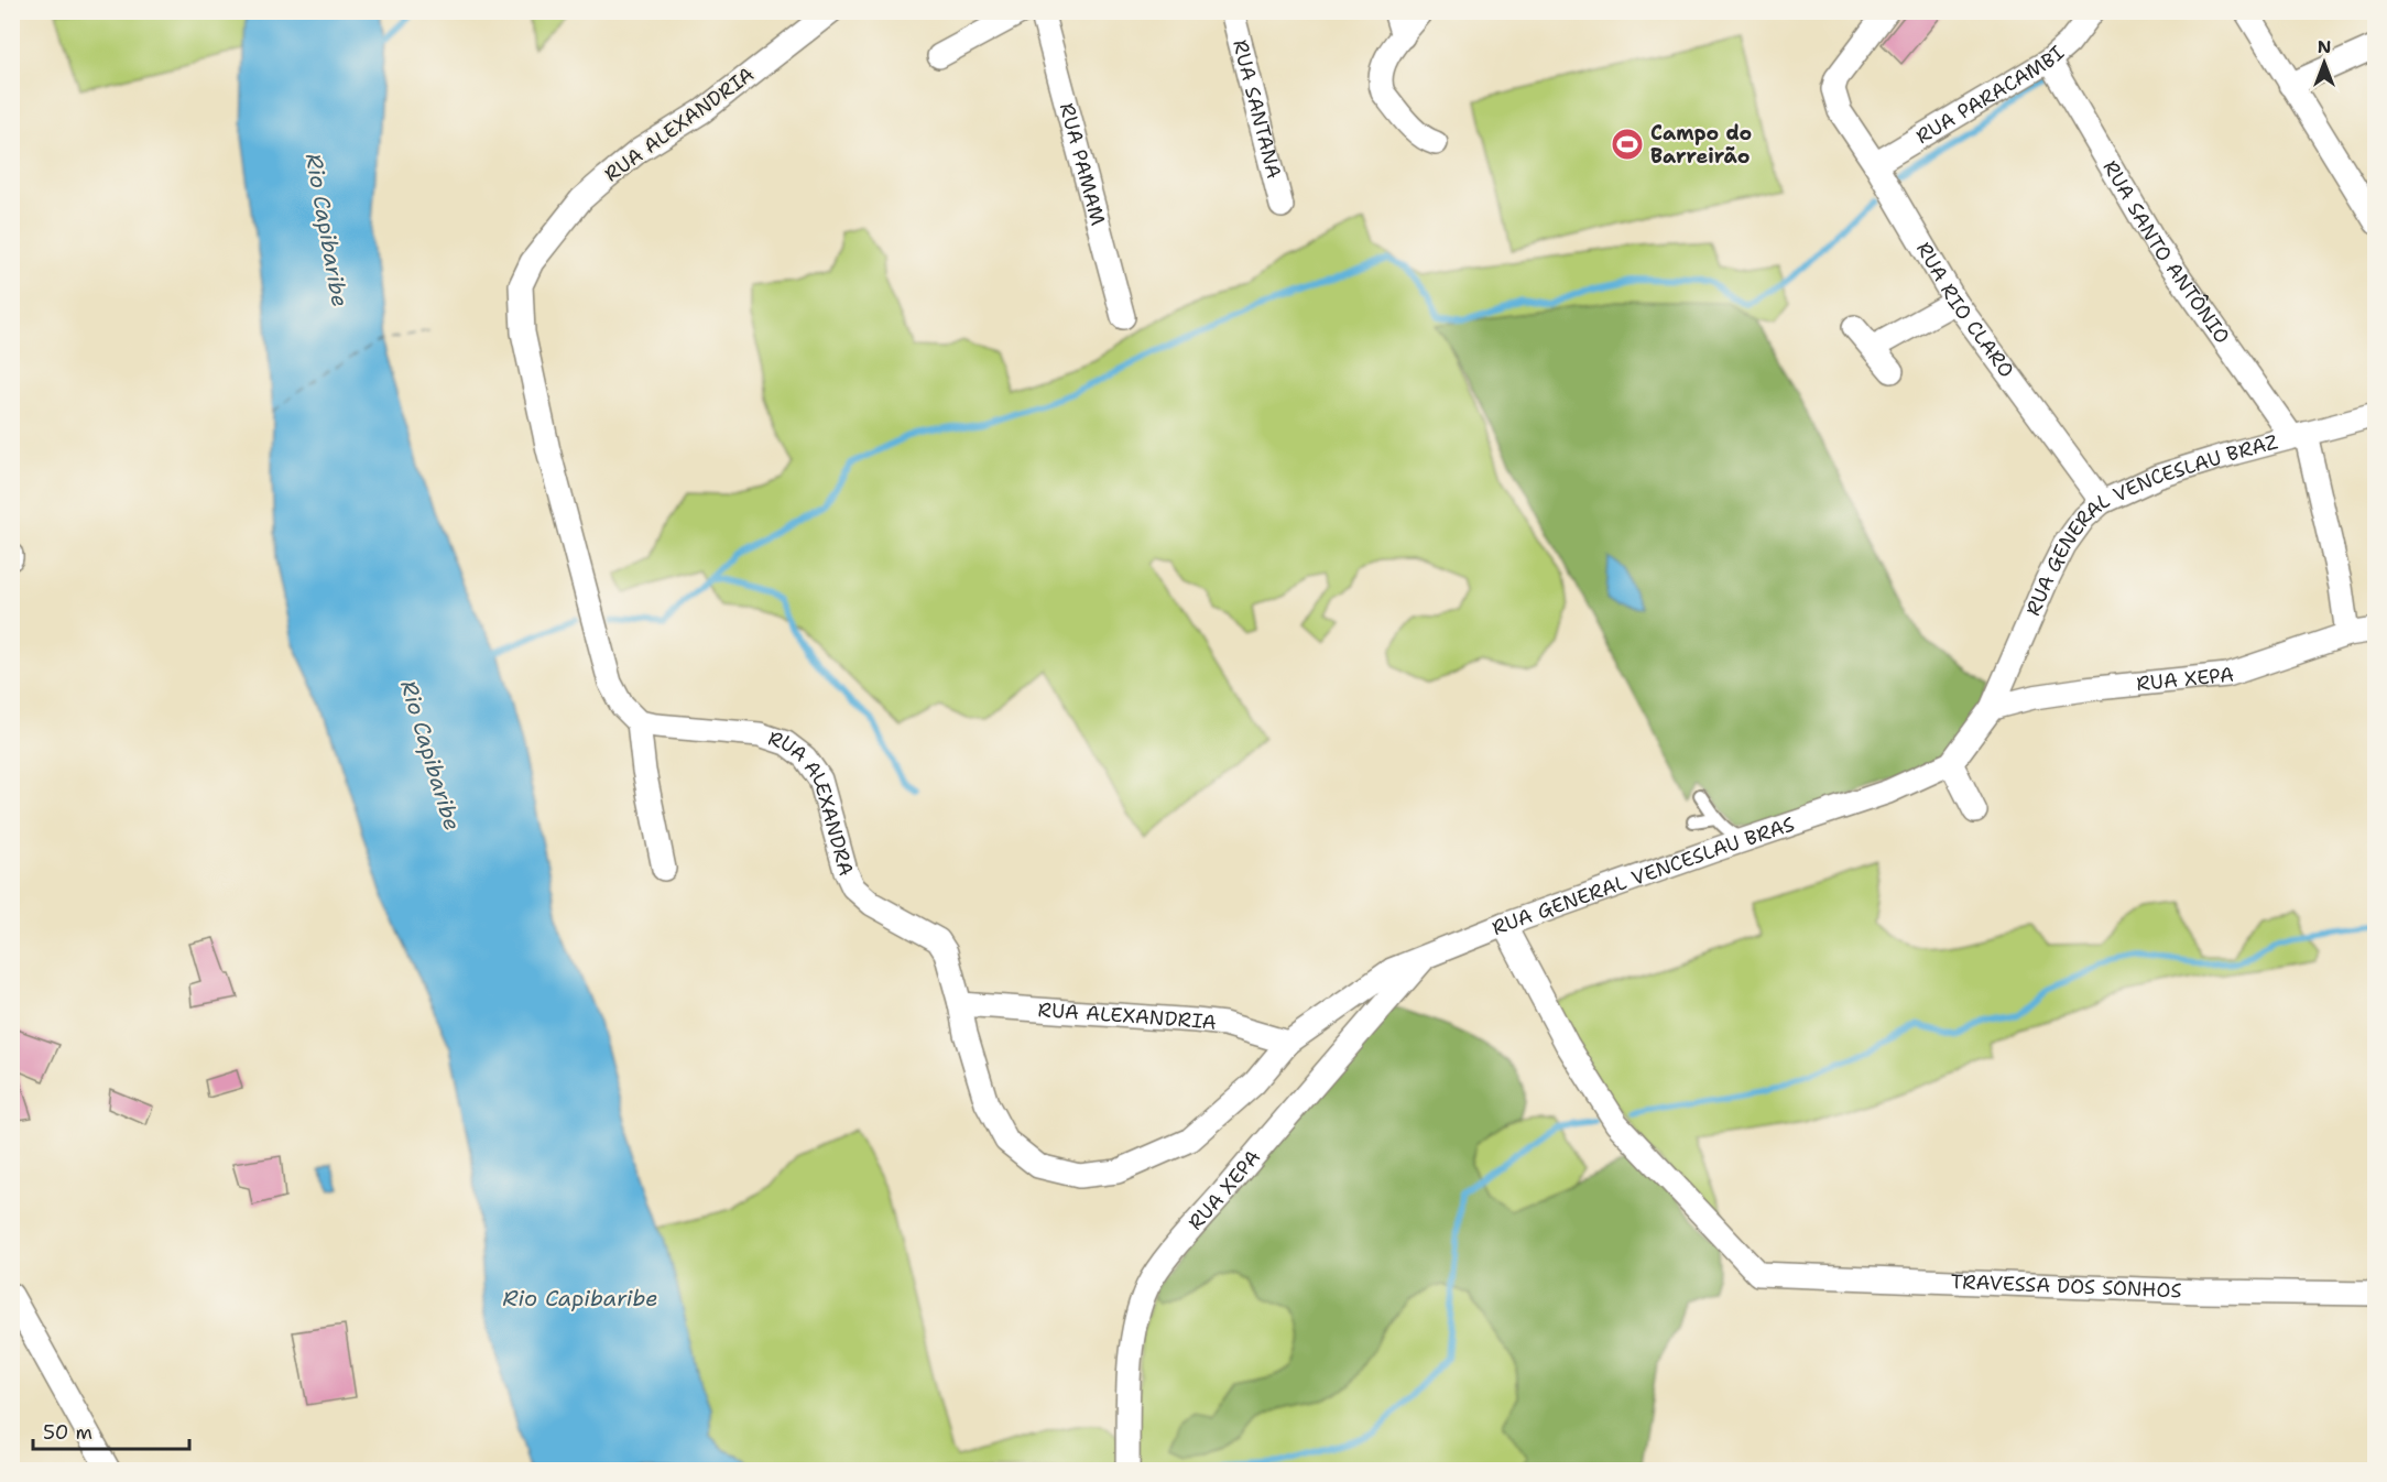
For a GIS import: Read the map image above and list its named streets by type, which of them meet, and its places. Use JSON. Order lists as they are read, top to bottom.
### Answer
{
  "streets": {
    "street": [
      "RUA PARACAMBI",
      "RUA SANTANA",
      "RUA ALEXANDRIA",
      "RUA PAMAM",
      "RUA SANTO ANTÔNIO",
      "RUA RIO CLARO",
      "RUA GENERAL VENCESLAU BRAZ",
      "RUA XEPA",
      "RUA ALEXANDRA",
      "RUA GENERAL VENCESLAU BRAS",
      "TRAVESSA DOS SONHOS"
    ]
  },
  "crossings": [
    ["RUA PARACAMBI", "RUA SANTO ANTÔNIO"],
    ["RUA PARACAMBI", "RUA RIO CLARO"],
    ["RUA ALEXANDRIA", "RUA ALEXANDRA"],
    ["RUA ALEXANDRIA", "RUA GENERAL VENCESLAU BRAS"],
    ["RUA SANTO ANTÔNIO", "RUA GENERAL VENCESLAU BRAZ"],
    ["RUA RIO CLARO", "RUA GENERAL VENCESLAU BRAZ"],
    ["RUA GENERAL VENCESLAU BRAZ", "RUA XEPA"],
    ["RUA GENERAL VENCESLAU BRAZ", "RUA GENERAL VENCESLAU BRAS"],
    ["RUA XEPA", "RUA GENERAL VENCESLAU BRAS"],
    ["RUA ALEXANDRA", "RUA GENERAL VENCESLAU BRAS"],
    ["RUA GENERAL VENCESLAU BRAS", "TRAVESSA DOS SONHOS"]
  ],
  "water": ["Rio Capibaribe"],
  "places": {
    "sports": ["Campo do Barreirão"]
  },
  "scale_bar": "50 m",
  "north": "top"
}
